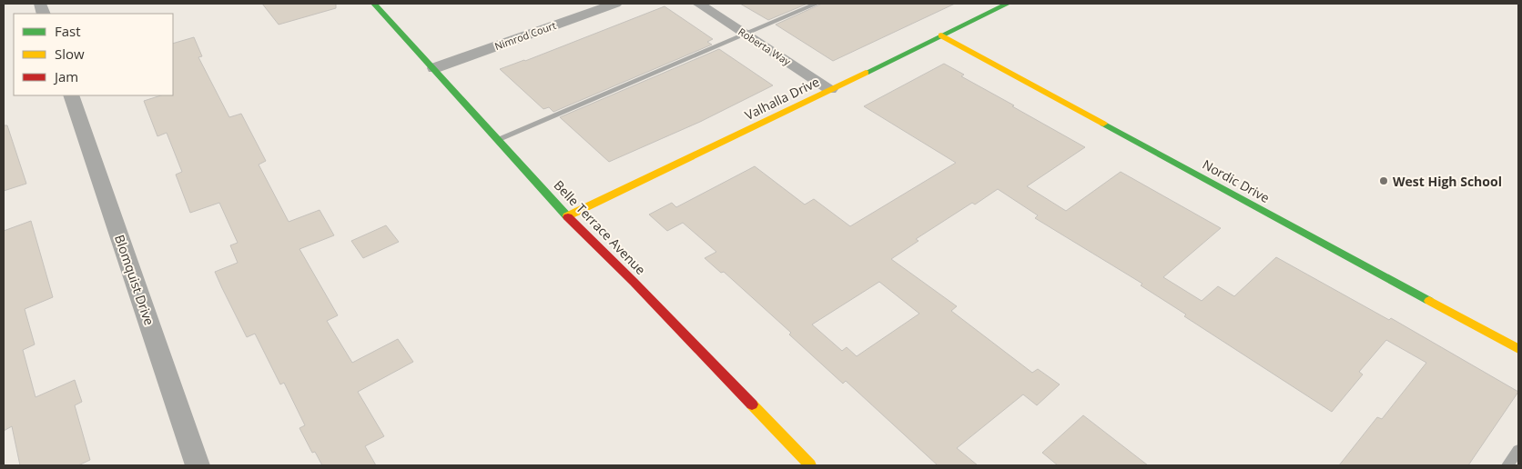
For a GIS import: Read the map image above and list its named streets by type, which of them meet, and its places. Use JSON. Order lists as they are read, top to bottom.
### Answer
{
  "streets": {
    "street": [
      "Nimrod Court",
      "Roberta Way",
      "Valhalla Drive",
      "Nordic Drive",
      "Belle Terrace Avenue",
      "Blomquist Drive"
    ]
  },
  "crossings": [
    ["Nimrod Court", "Belle Terrace Avenue"],
    ["Roberta Way", "Valhalla Drive"],
    ["Valhalla Drive", "Nordic Drive"],
    ["Valhalla Drive", "Belle Terrace Avenue"]
  ],
  "places": ["West High School"],
  "legend": ["Fast", "Slow", "Jam"]
}
